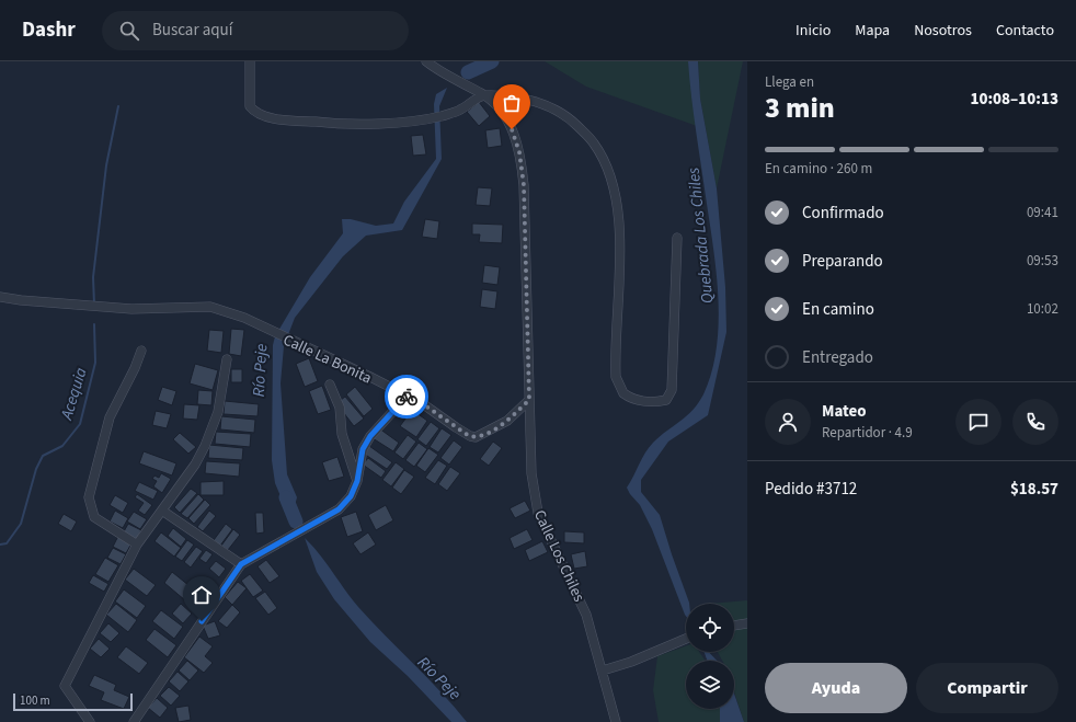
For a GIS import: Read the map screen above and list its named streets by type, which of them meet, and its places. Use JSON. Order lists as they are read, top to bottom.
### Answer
{
  "streets": {
    "street": ["Calle La Bonita", "Calle Los Chiles"]
  },
  "crossings": [
    ["Calle La Bonita", "Calle Los Chiles"]
  ],
  "water": ["Quebrada Los Chiles", "Río Peje", "Acequia"],
  "scale_bar": "100 m",
  "page": {
    "header": "Dashr",
    "search": "Buscar aquí",
    "nav": [
      "Inicio",
      "Mapa",
      "Nosotros",
      "Contacto"
    ],
    "heading": ["3 min", "Llega en", "10:08–10:13"],
    "panel": [
      "Mateo",
      "Repartidor · 4.9",
      "Pedido #3712",
      "$18.57"
    ],
    "bar": "En camino · 260 m",
    "list": [
      ["Confirmado", "09:41"],
      ["Preparando", "09:53"],
      ["En camino", "10:02"],
      "Entregado"
    ],
    "buttons": ["Ayuda", "Compartir"],
    "scale": "100 m"
  }
}
